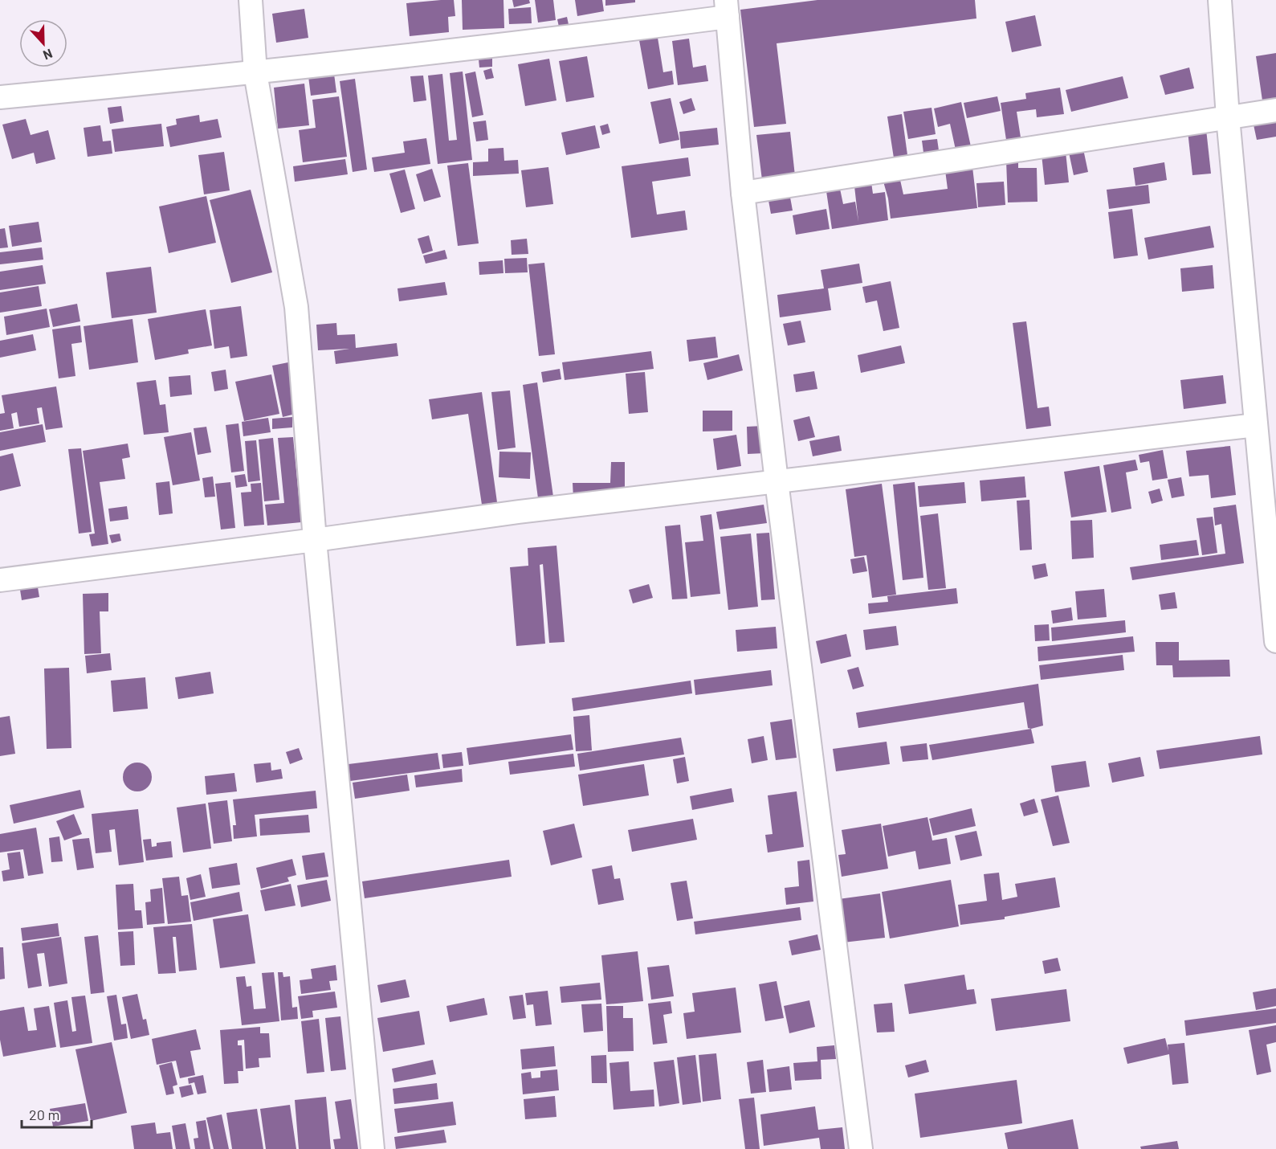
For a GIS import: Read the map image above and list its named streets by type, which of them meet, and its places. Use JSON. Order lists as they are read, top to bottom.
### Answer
{
  "scale_bar": "20 m",
  "north": "bottom"
}
